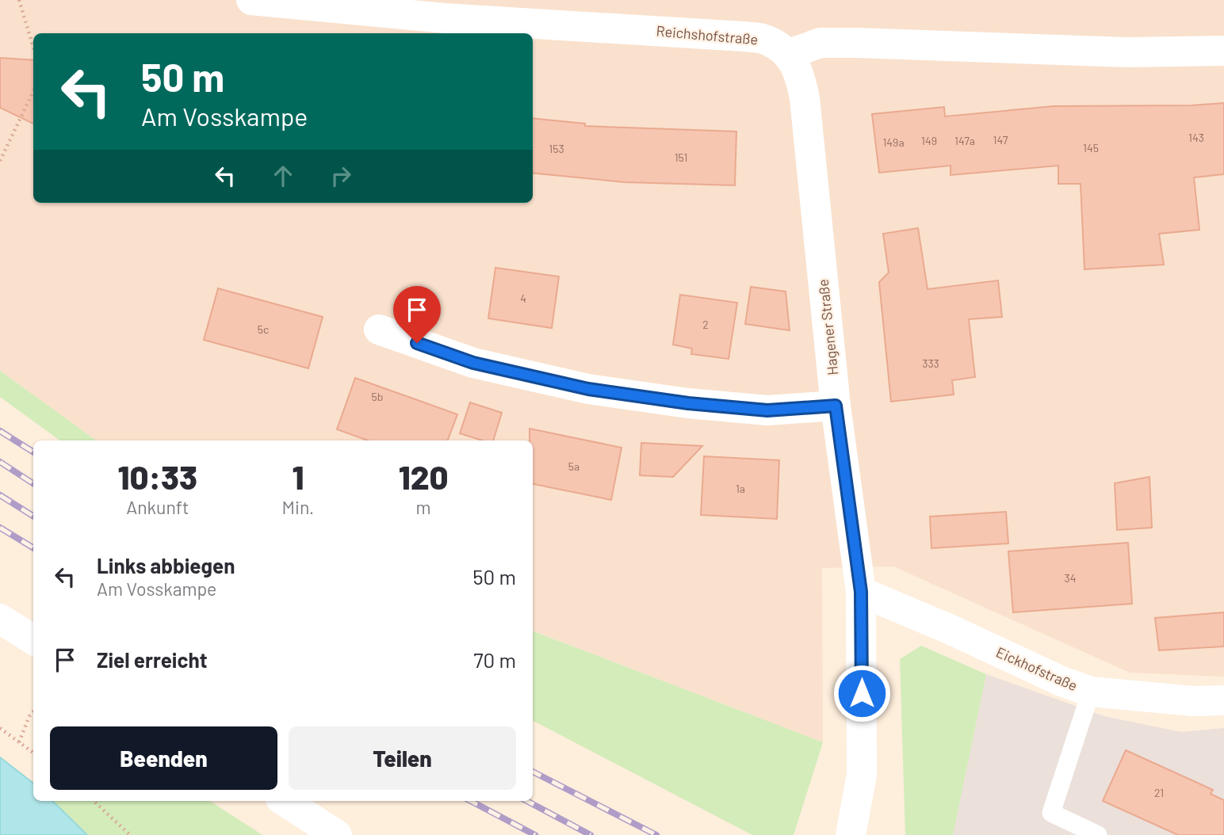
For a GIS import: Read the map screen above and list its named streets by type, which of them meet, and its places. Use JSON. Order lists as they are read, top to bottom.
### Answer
{
  "streets": {
    "street": ["Reichshofstraße", "Hagener Straße", "Eickhofstraße"]
  },
  "crossings": [
    ["Reichshofstraße", "Hagener Straße"],
    ["Hagener Straße", "Eickhofstraße"]
  ],
  "house_numbers": [
    "143",
    "147",
    "149",
    "147a",
    "149a",
    "145",
    "153",
    "151",
    "4",
    "2",
    "5c",
    "333",
    "5b",
    "5a",
    "1a",
    "34",
    "21"
  ],
  "page": {
    "turn": ["50 m", "Am Vosskampe"],
    "eta": [
      "10:33",
      "Ankunft",
      "1",
      "Min.",
      "120",
      "m"
    ],
    "list": [
      {
        "name": "Links abbiegen",
        "note": "Am Vosskampe",
        "value": "50 m"
      },
      {
        "name": "Ziel erreicht",
        "value": "70 m"
      }
    ],
    "buttons": ["Beenden", "Teilen"]
  }
}
